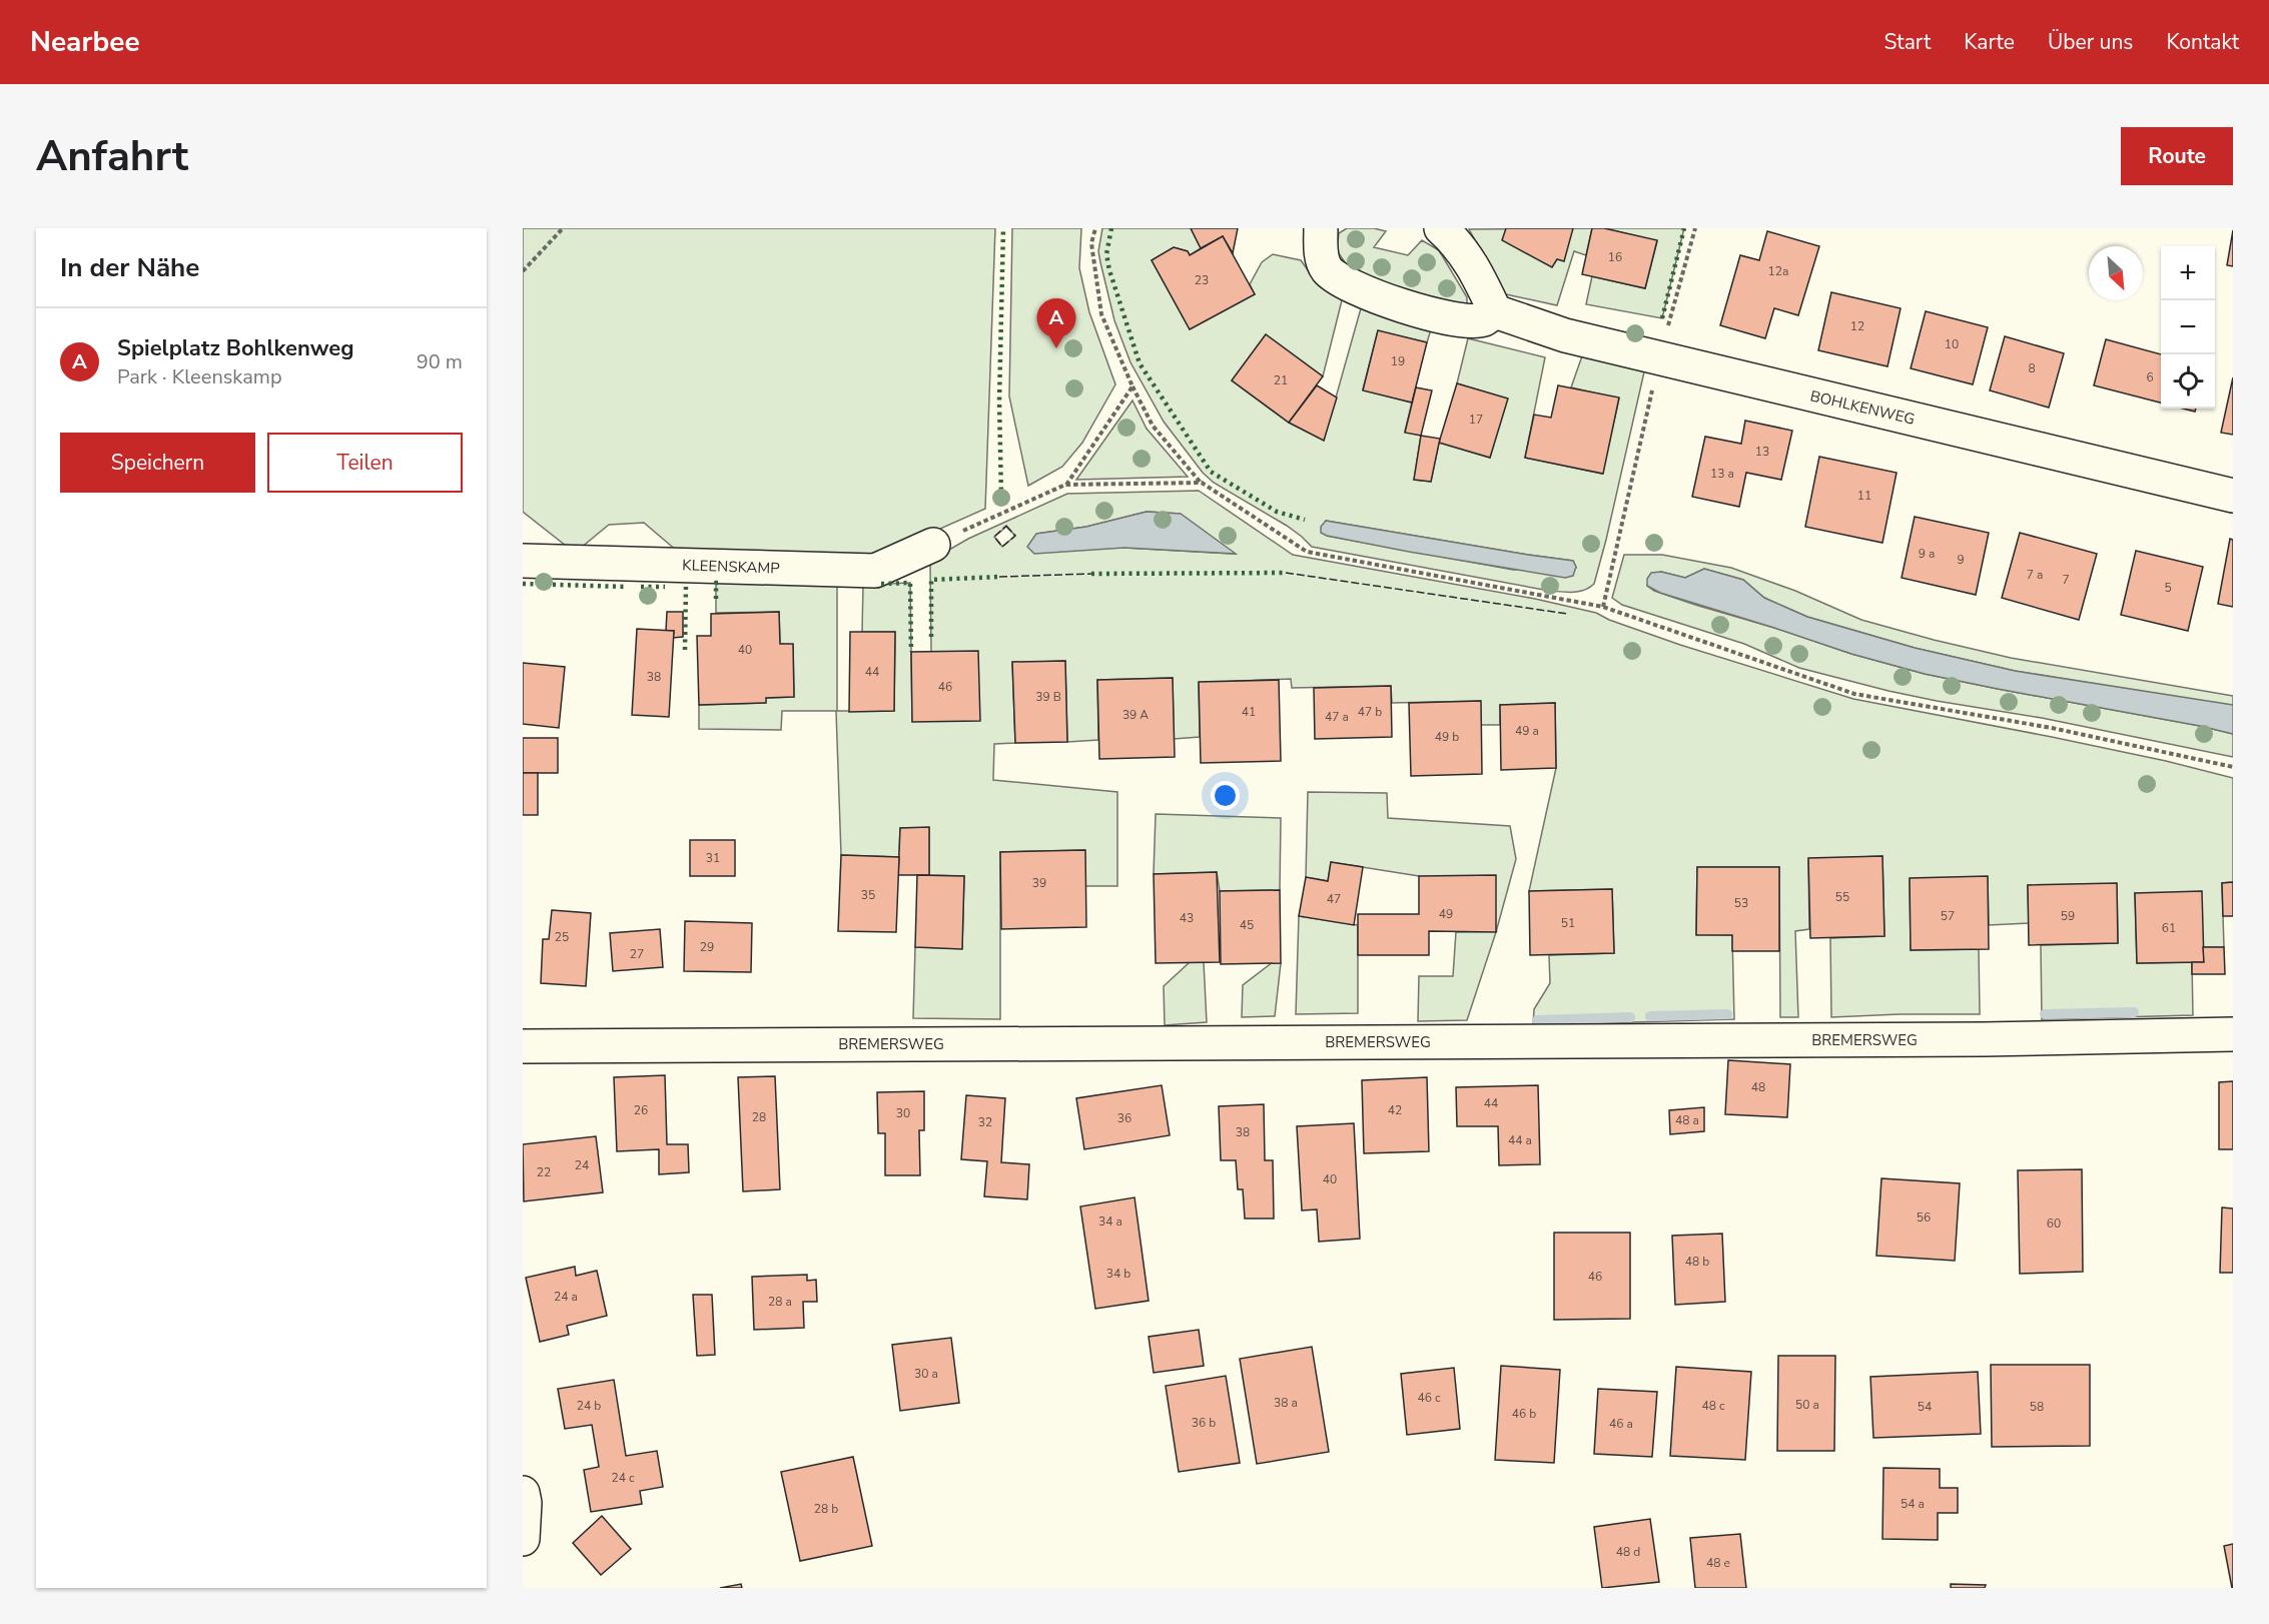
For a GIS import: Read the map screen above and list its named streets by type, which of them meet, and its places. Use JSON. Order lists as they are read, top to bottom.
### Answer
{
  "streets": {
    "street": ["BOHLKENWEG", "KLEENSKAMP", "BREMERSWEG"]
  },
  "house_numbers": [
    "16",
    "12a",
    "23",
    "12",
    "10",
    "19",
    "8",
    "6",
    "21",
    "17",
    "13",
    "13 a",
    "11",
    "9 a",
    "9",
    "7 a",
    "7",
    "5",
    "40",
    "44",
    "38",
    "46",
    "39 B",
    "41",
    "47 b",
    "39 A",
    "47 a",
    "49 a",
    "49 b",
    "31",
    "39",
    "35",
    "55",
    "47",
    "53",
    "49",
    "57",
    "59",
    "43",
    "51",
    "45",
    "61",
    "25",
    "29",
    "27",
    "48",
    "44",
    "26",
    "42",
    "30",
    "28",
    "36",
    "48 a",
    "32",
    "38",
    "44 a",
    "24",
    "22",
    "40",
    "56",
    "34 a",
    "60",
    "48 b",
    "34 b",
    "46",
    "24 a",
    "28 a",
    "30 a",
    "46 c",
    "38 a",
    "50 a",
    "24 b",
    "48 c",
    "54",
    "58",
    "46 b",
    "36 b",
    "46 a",
    "24 c",
    "54 a",
    "28 b",
    "48 d",
    "48 e"
  ],
  "north": "bottom right",
  "page": {
    "header": "Nearbee",
    "nav": [
      "Start",
      "Karte",
      "Über uns",
      "Kontakt"
    ],
    "buttons": [
      "Route",
      ["Speichern", "Teilen"]
    ],
    "title": "Anfahrt",
    "heading": "In der Nähe",
    "map_buttons": ["+", "−"],
    "pins": "A",
    "list": [
      {
        "mark": "A",
        "name": "Spielplatz Bohlkenweg",
        "note": "Park · Kleenskamp",
        "value": "90 m"
      }
    ]
  }
}
